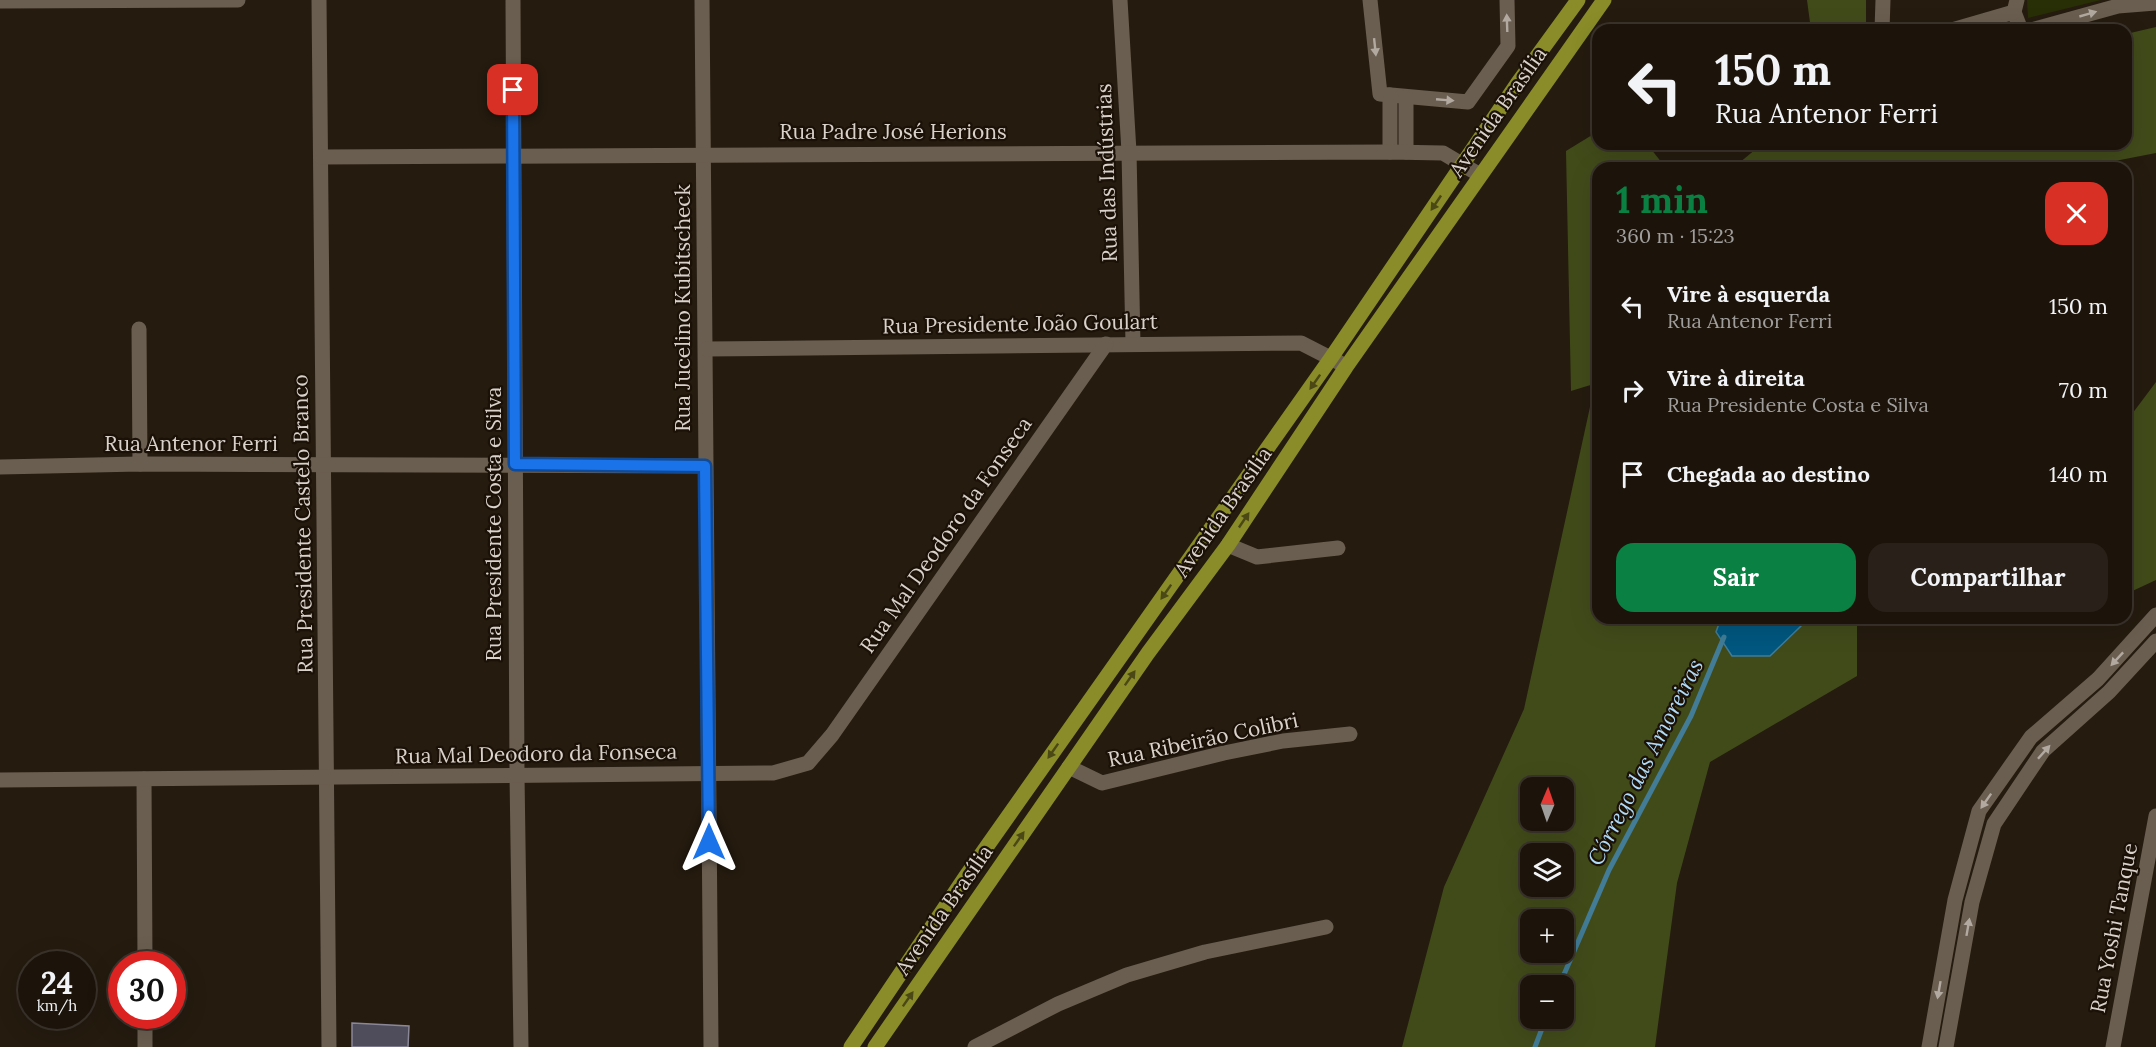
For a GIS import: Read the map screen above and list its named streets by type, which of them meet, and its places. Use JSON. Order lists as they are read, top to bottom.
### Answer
{
  "streets": {
    "main road": ["Avenida Brasília"],
    "street": [
      "Rua Padre José Herions",
      "Rua das Indústrias",
      "Rua Jucelino Kubitscheck",
      "Rua Presidente João Goulart",
      "Rua Antenor Ferri",
      "Rua Presidente Castelo Branco",
      "Rua Presidente Costa e Silva",
      "Rua Mal Deodoro da Fonseca",
      "Rua Ribeirão Colibri",
      "Rua Yoshi Tanque"
    ]
  },
  "crossings": [
    ["Avenida Brasília", "Rua Padre José Herions"],
    ["Avenida Brasília", "Rua Presidente João Goulart"],
    ["Avenida Brasília", "Rua Ribeirão Colibri"],
    ["Rua Padre José Herions", "Rua das Indústrias"],
    ["Rua Padre José Herions", "Rua Jucelino Kubitscheck"],
    ["Rua Padre José Herions", "Rua Presidente Castelo Branco"],
    ["Rua Padre José Herions", "Rua Presidente Costa e Silva"],
    ["Rua das Indústrias", "Rua Presidente João Goulart"],
    ["Rua Jucelino Kubitscheck", "Rua Presidente João Goulart"],
    ["Rua Jucelino Kubitscheck", "Rua Antenor Ferri"],
    ["Rua Jucelino Kubitscheck", "Rua Mal Deodoro da Fonseca"],
    ["Rua Presidente João Goulart", "Rua Mal Deodoro da Fonseca"],
    ["Rua Antenor Ferri", "Rua Presidente Castelo Branco"],
    ["Rua Antenor Ferri", "Rua Presidente Costa e Silva"],
    ["Rua Presidente Castelo Branco", "Rua Mal Deodoro da Fonseca"],
    ["Rua Presidente Costa e Silva", "Rua Mal Deodoro da Fonseca"]
  ],
  "water": ["Córrego das Amoreiras"],
  "north": "top",
  "page": {
    "turn": ["150 m", "Rua Antenor Ferri"],
    "heading": ["1 min", "360 m · 15:23"],
    "list": [
      {
        "name": "Vire à esquerda",
        "note": "Rua Antenor Ferri",
        "value": "150 m"
      },
      {
        "name": "Vire à direita",
        "note": "Rua Presidente Costa e Silva",
        "value": "70 m"
      },
      {
        "name": "Chegada ao destino",
        "value": "140 m"
      }
    ],
    "buttons": ["Sair", "Compartilhar"],
    "map_buttons": ["+", "−"],
    "speed": "24 km/h",
    "limit": "30"
  }
}
